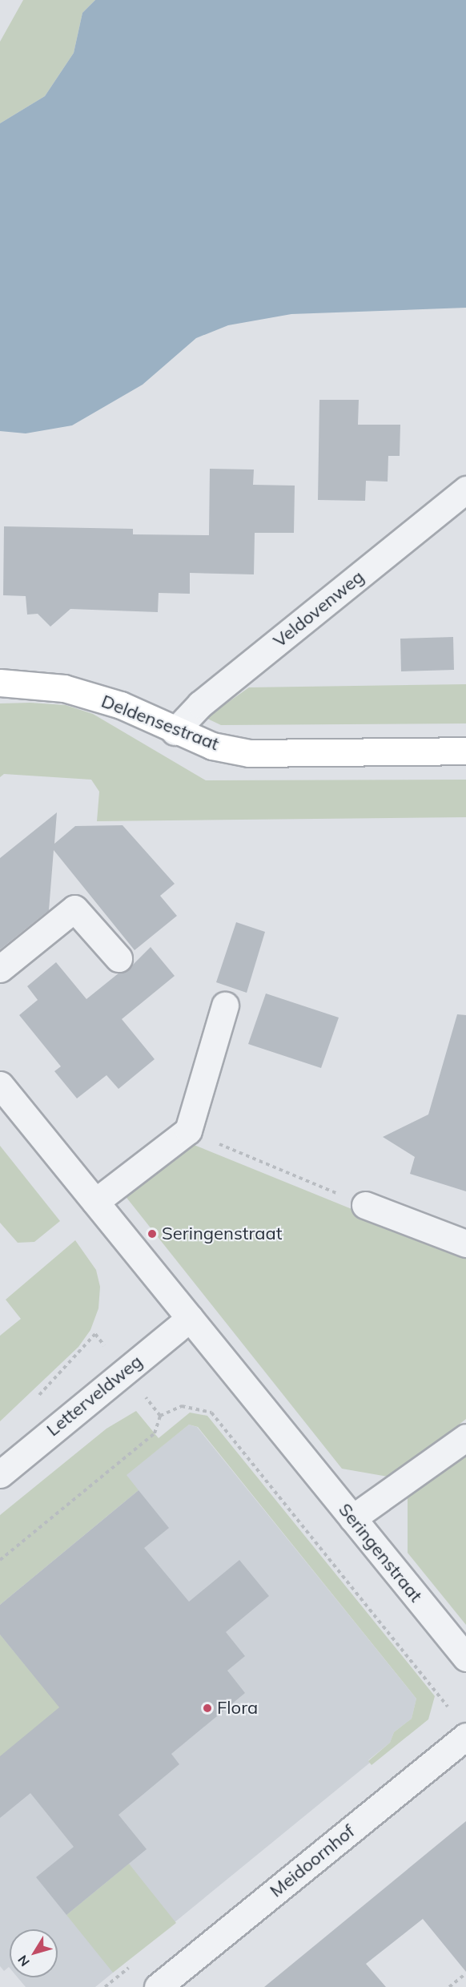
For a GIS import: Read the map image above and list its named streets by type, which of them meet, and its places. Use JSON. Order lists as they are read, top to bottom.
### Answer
{
  "streets": {
    "street": [
      "Veldovenweg",
      "Deldensestraat",
      "Letterveldweg",
      "Seringenstraat",
      "Meidoornhof"
    ]
  },
  "crossings": [
    ["Veldovenweg", "Deldensestraat"],
    ["Letterveldweg", "Seringenstraat"]
  ],
  "places": ["Seringenstraat", "Flora"],
  "north": "bottom left"
}
